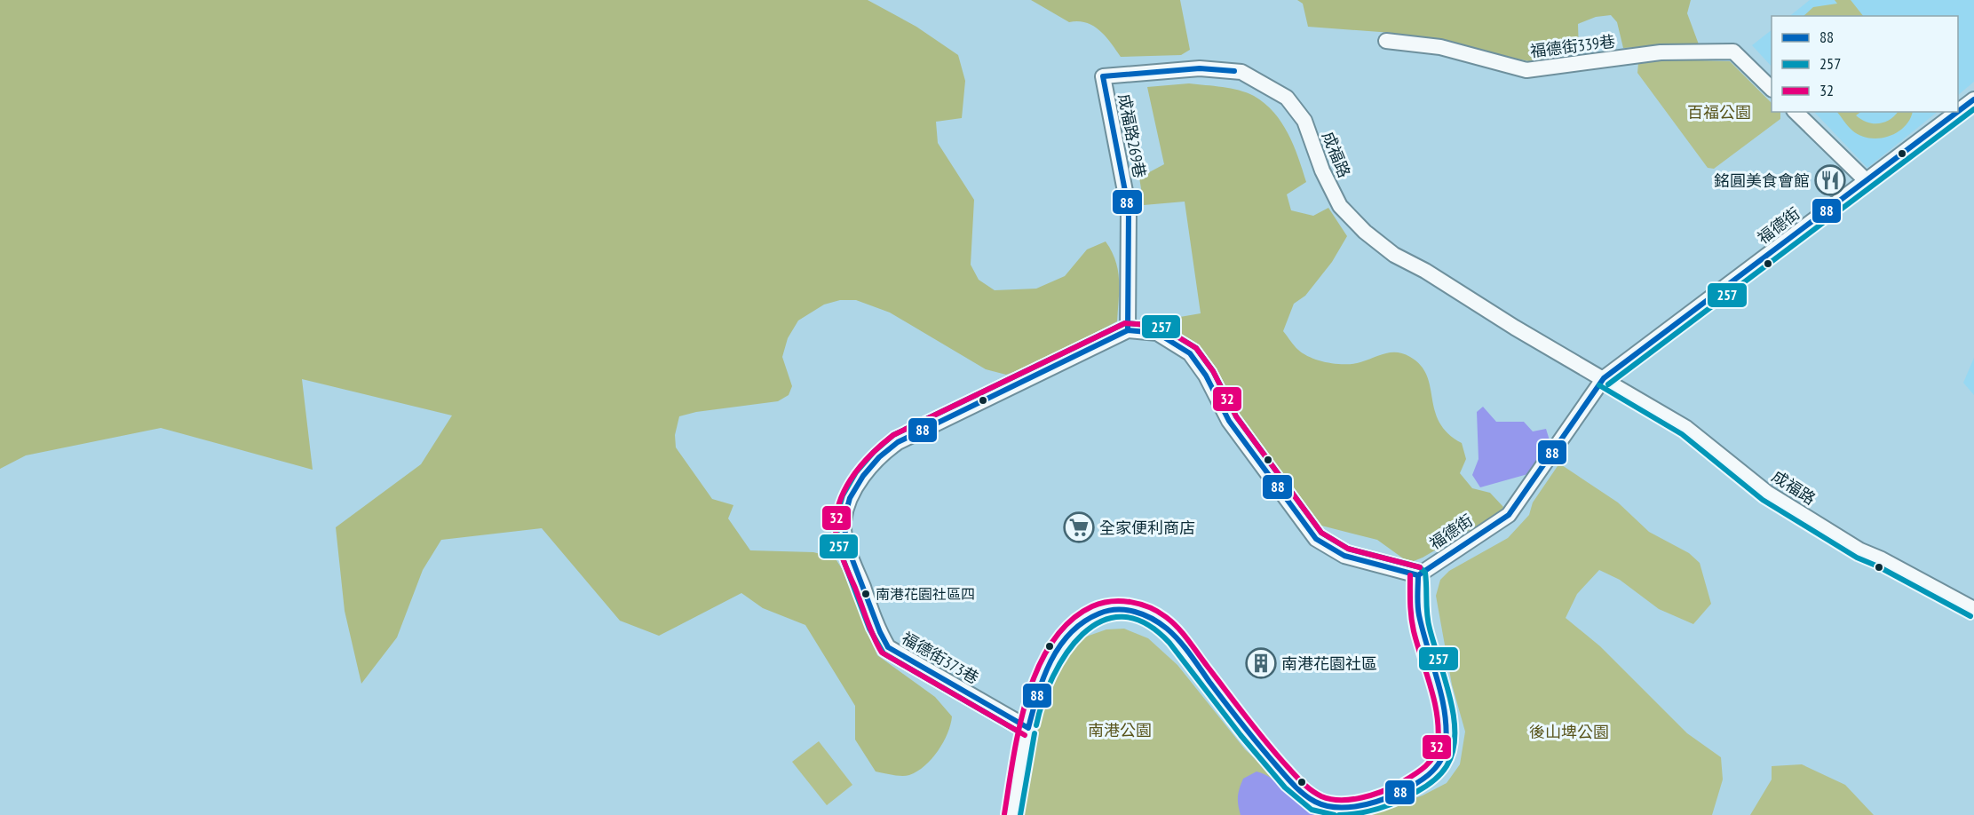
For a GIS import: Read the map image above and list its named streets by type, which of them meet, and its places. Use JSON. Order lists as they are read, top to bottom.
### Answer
{
  "streets": {
    "street": [
      "福德街339巷",
      "成福路269巷",
      "成福路",
      "福德街",
      "福德街373巷"
    ]
  },
  "crossings": [
    ["成福路269巷", "成福路"],
    ["成福路269巷", "福德街373巷"],
    ["成福路", "福德街"]
  ],
  "parks": ["百福公園", "南港公園", "後山埤公園"],
  "places": {
    "restaurant": ["銘圓美食會館"],
    "supermarket": ["全家便利商店"],
    "other": ["南港花園社區四"],
    "building": ["南港花園社區"]
  },
  "lines": ["transit line 88", "transit line 257", "transit line 32"],
  "legend": ["88", "257", "32"]
}
